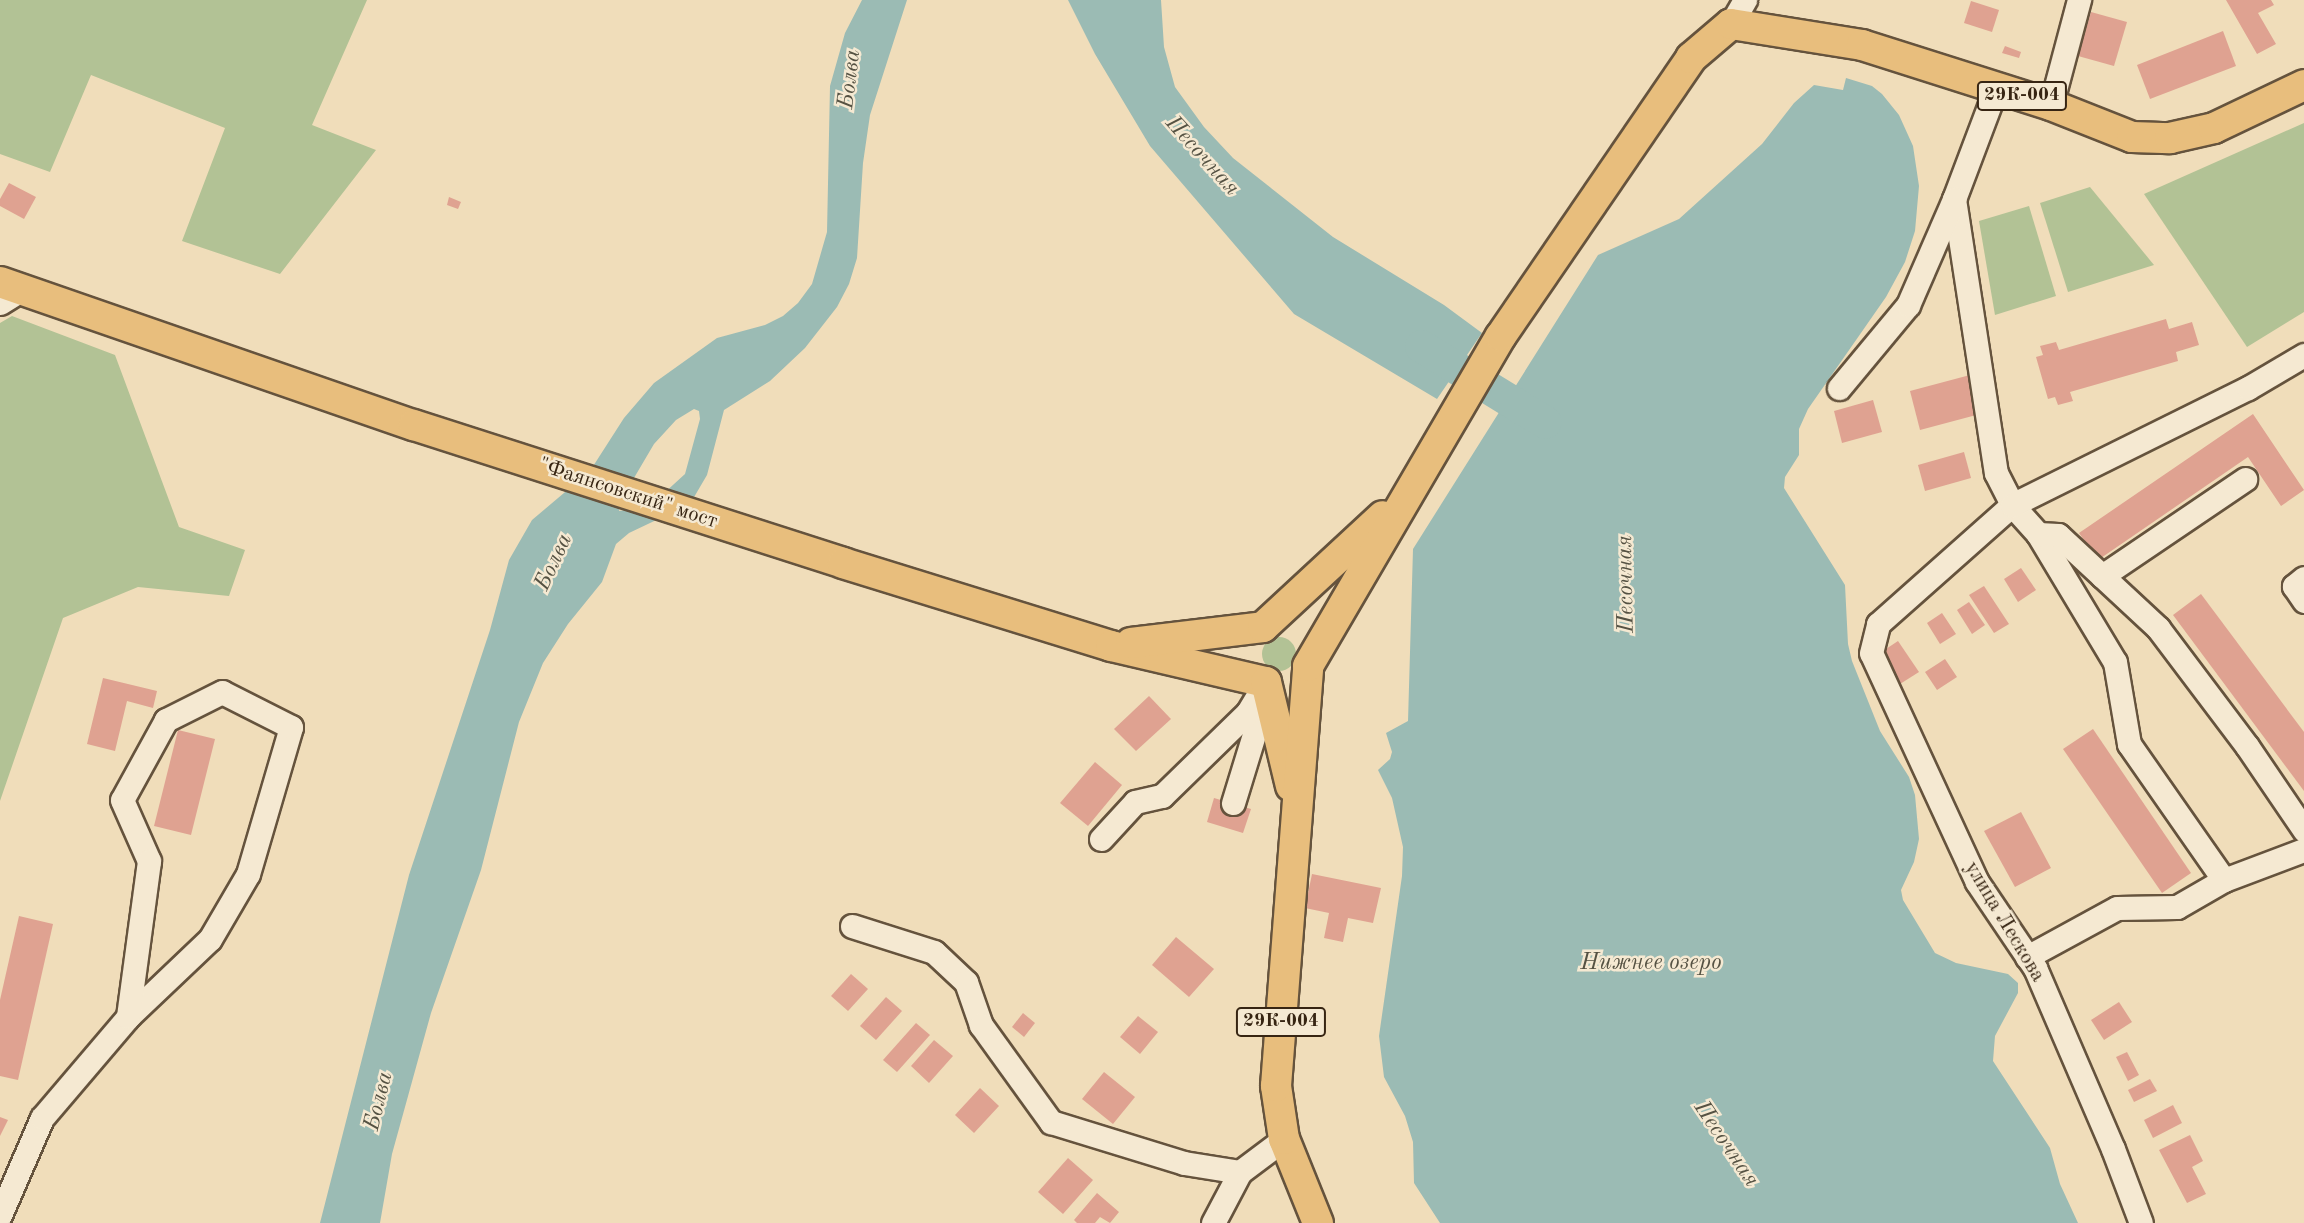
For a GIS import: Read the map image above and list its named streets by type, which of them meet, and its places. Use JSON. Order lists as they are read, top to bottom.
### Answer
{
  "streets": {
    "main road": ["29К-004", "\"Фаянсовский\" мост"],
    "street": ["улица Лескова"]
  },
  "crossings": [
    ["29К-004", "\"Фаянсовский\" мост"]
  ],
  "water": ["Болва", "Песочная", "Нижнее озеро"]
}
